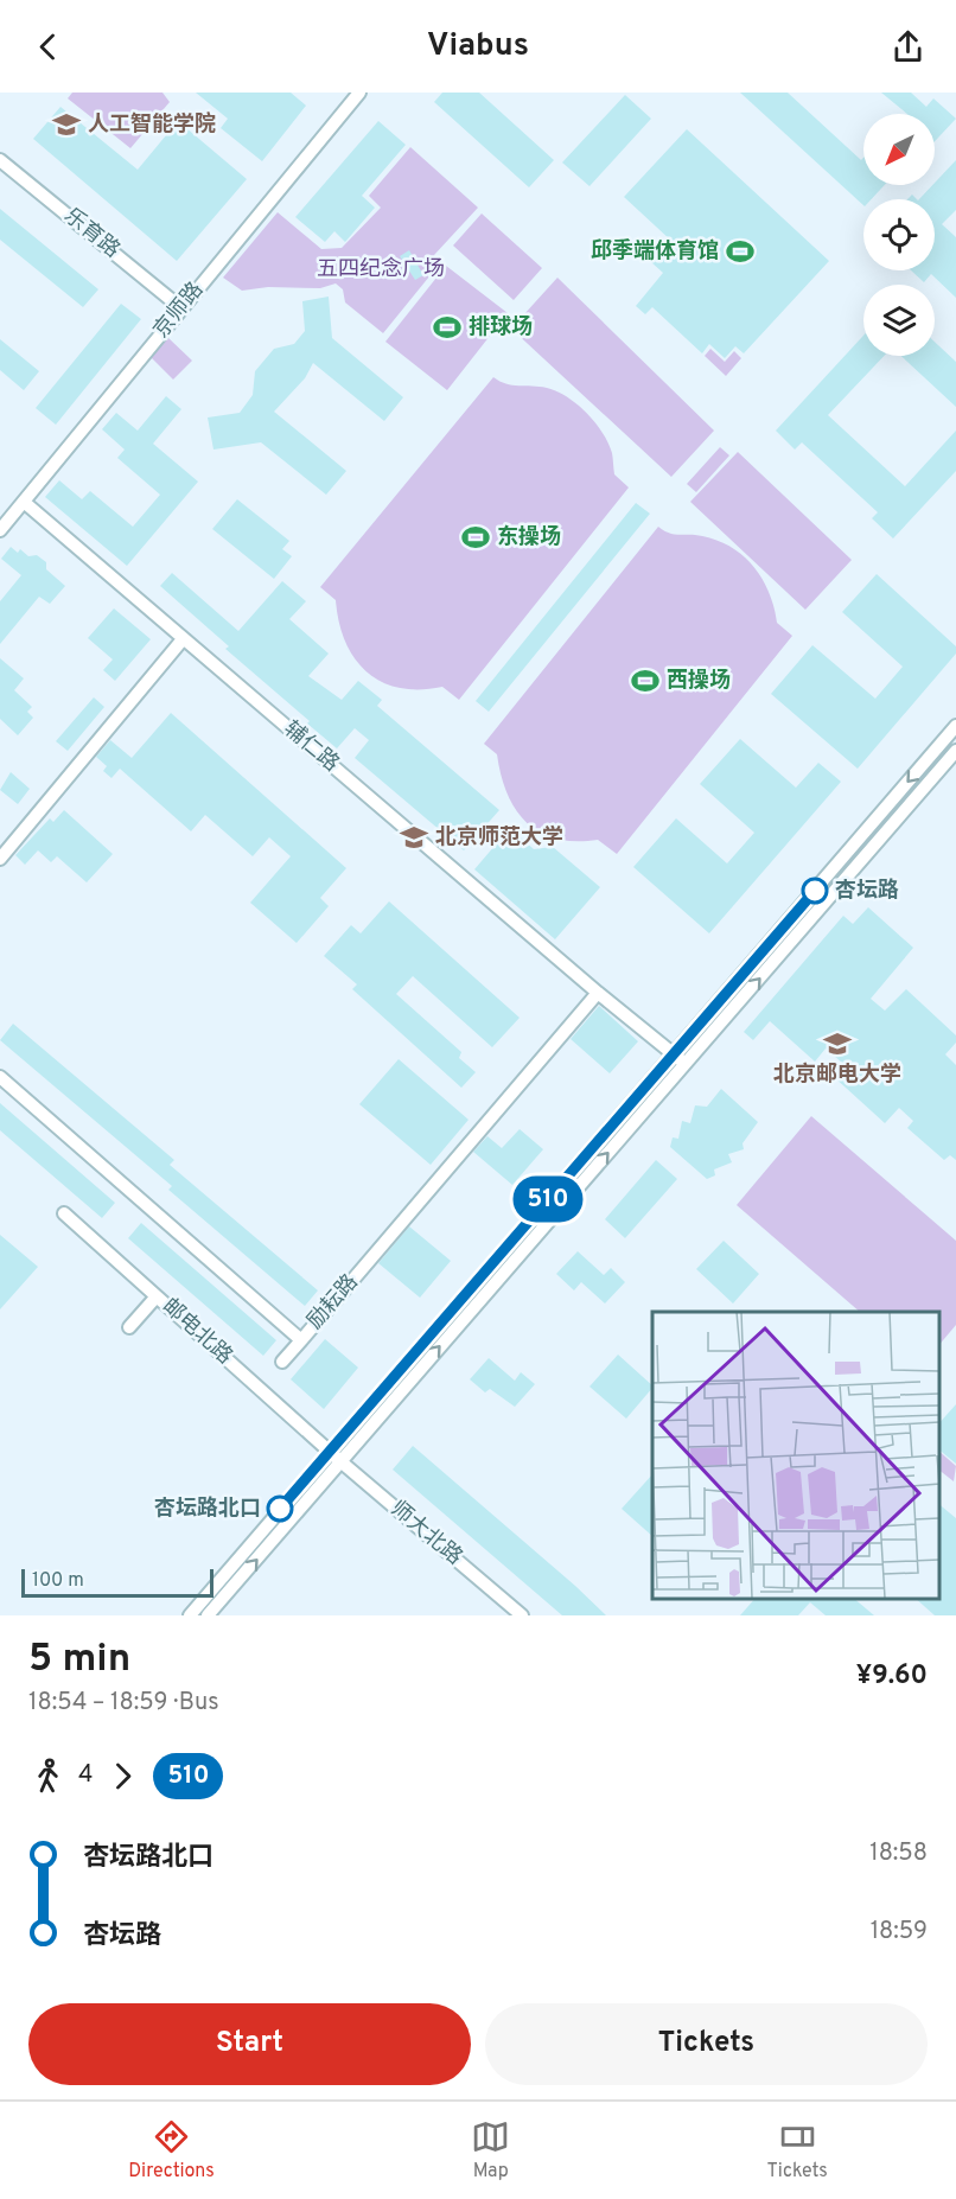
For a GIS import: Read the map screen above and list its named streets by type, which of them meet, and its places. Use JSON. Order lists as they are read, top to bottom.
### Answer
{
  "streets": {
    "street": [
      "乐育路",
      "京师路",
      "辅仁路",
      "励耘路",
      "邮电北路",
      "师大北路"
    ]
  },
  "crossings": [
    ["乐育路", "京师路"],
    ["京师路", "辅仁路"],
    ["辅仁路", "励耘路"],
    ["邮电北路", "师大北路"]
  ],
  "parks": ["五四纪念广场"],
  "places": {
    "school or university": ["人工智能学院", "北京师范大学", "北京邮电大学"],
    "sports": [
      "邱季端体育馆",
      "排球场",
      "东操场",
      "西操场"
    ],
    "other": ["杏坛路", "杏坛路北口"]
  },
  "lines": ["bus line 510"],
  "scale_bar": "100 m",
  "north": "bottom left",
  "page": {
    "header": "Viabus",
    "on_map": "510",
    "scale": "100 m",
    "heading": ["5 min", "18:54 – 18:59 · Bus", "¥9.60"],
    "legs": ["4", "510"],
    "list": [
      {
        "name": "杏坛路北口",
        "value": "18:58"
      },
      {
        "name": "杏坛路",
        "value": "18:59"
      }
    ],
    "buttons": ["Start", "Tickets"],
    "tabs": ["Directions", "Map", "Tickets"]
  }
}
